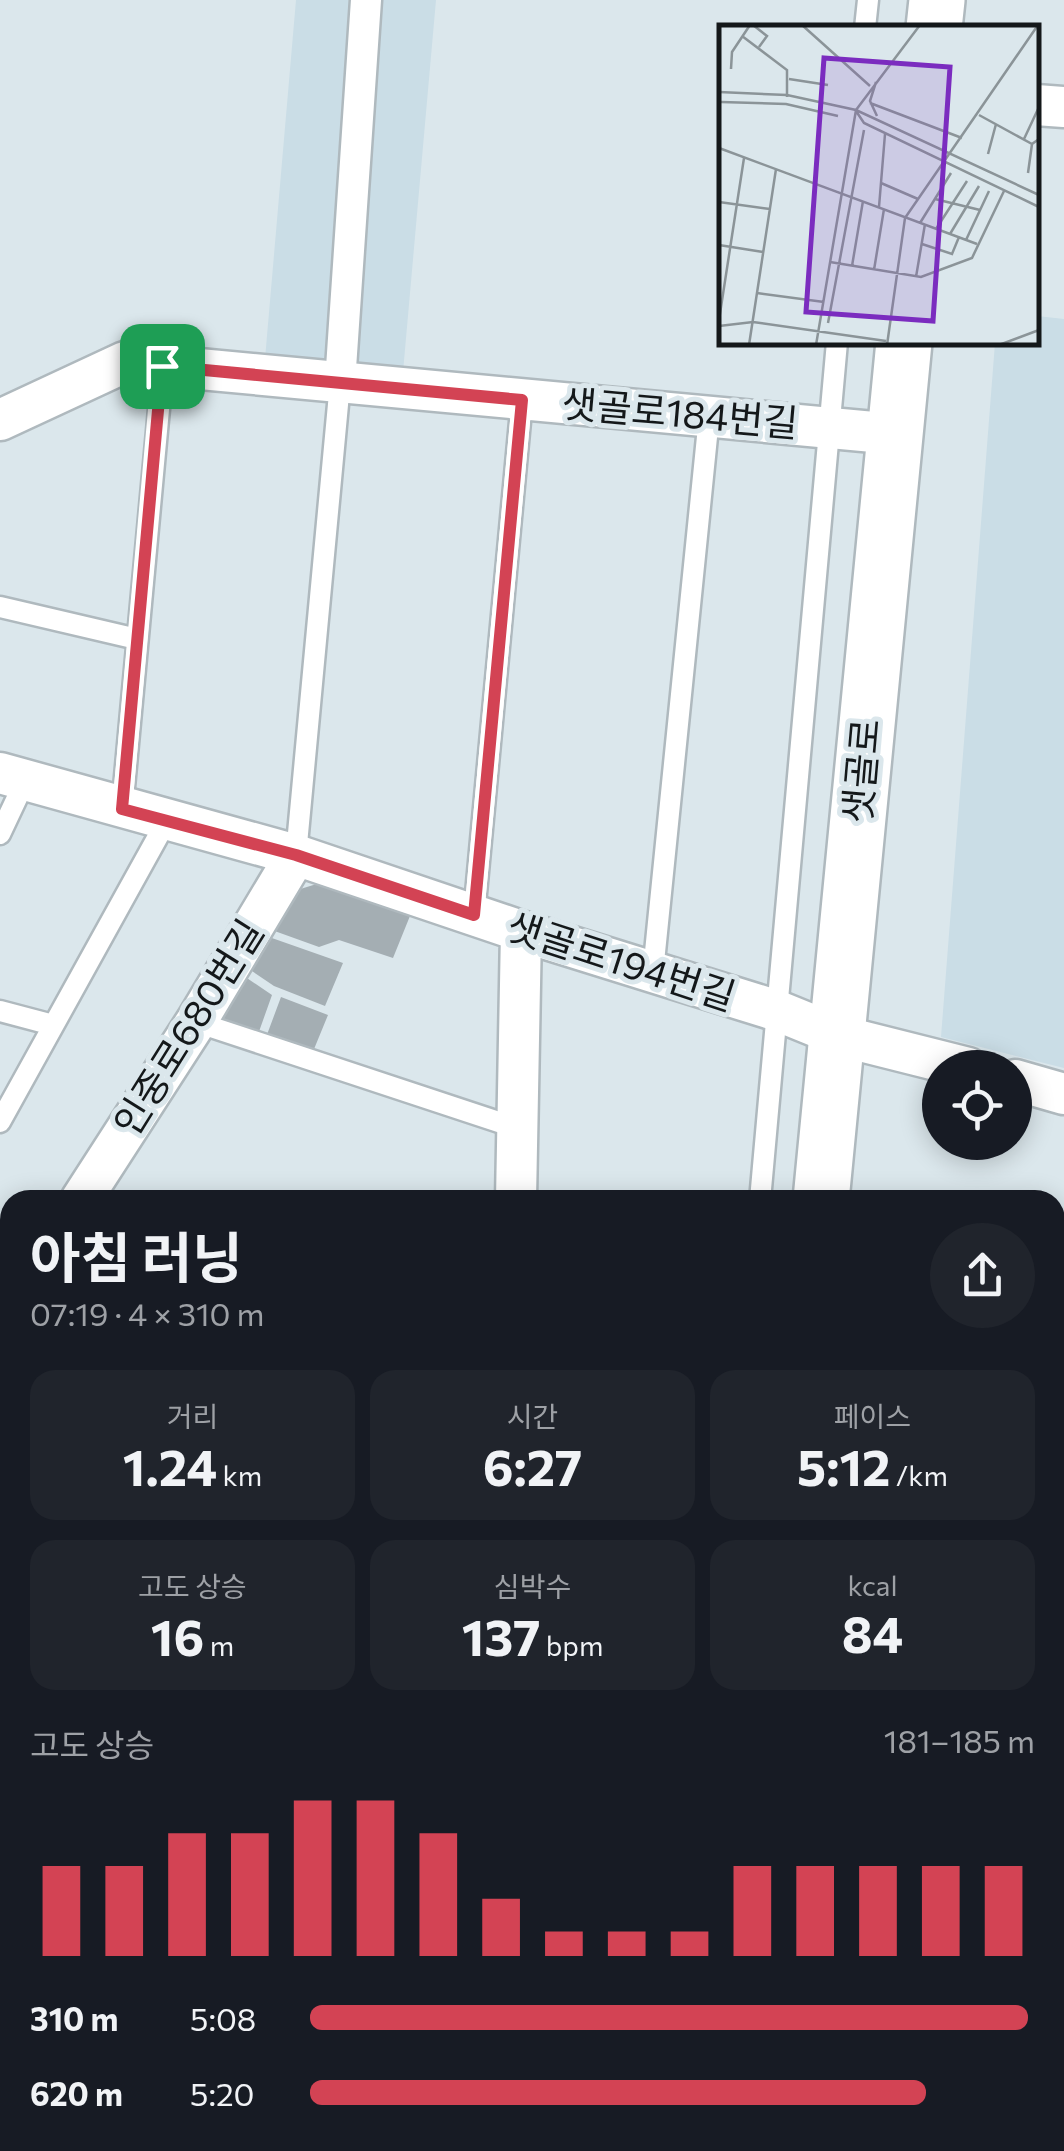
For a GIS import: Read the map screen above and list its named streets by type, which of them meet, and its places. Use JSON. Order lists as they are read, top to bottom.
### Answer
{
  "streets": {
    "main road": ["샛골로"],
    "street": ["샛골로184번길", "샛골로194번길", "인중로680번길"]
  },
  "crossings": [
    ["샛골로184번길", "샛골로"],
    ["샛골로", "샛골로194번길"],
    ["샛골로194번길", "인중로680번길"]
  ],
  "page": {
    "heading": ["아침 러닝", "07:19 · 4 × 310 m"],
    "stats": [
      ["거리", "1.24 km"],
      ["시간", "6:27"],
      ["페이스", "5:12 /km"],
      ["고도 상승", "16 m"],
      ["심박수", "137 bpm"],
      ["kcal", "84"]
    ],
    "chart": ["고도 상승", "181–185 m"],
    "list": [
      {
        "name": "310 m",
        "note": "5:08"
      },
      {
        "name": "620 m",
        "note": "5:20"
      }
    ]
  }
}
